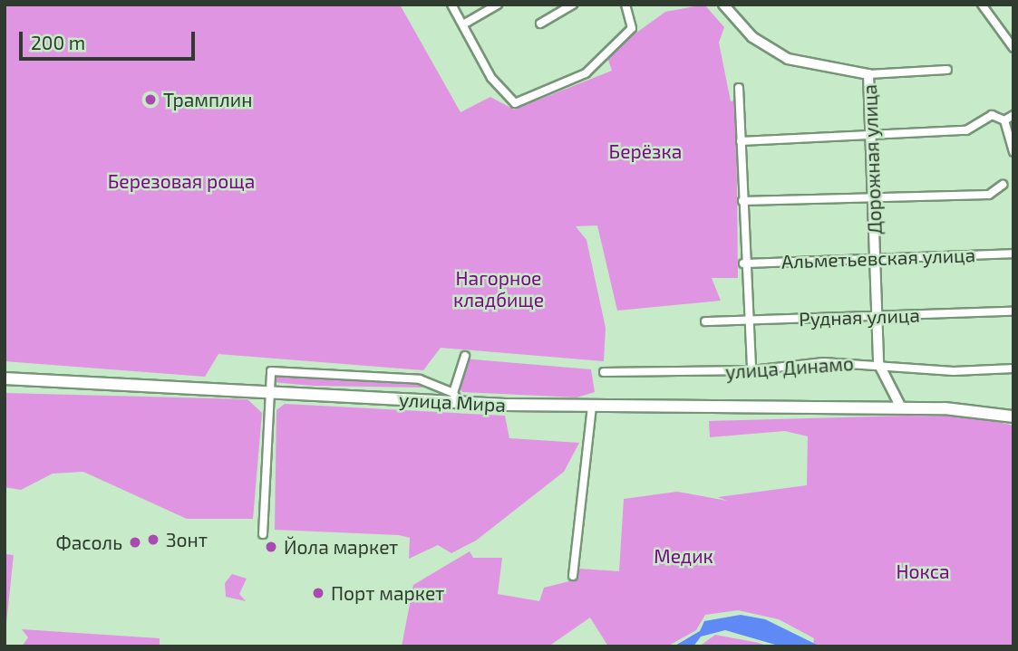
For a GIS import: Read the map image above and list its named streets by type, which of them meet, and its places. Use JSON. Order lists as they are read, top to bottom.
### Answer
{
  "streets": {
    "main road": ["улица Мира"],
    "street": [
      "Дорожная улица",
      "Альметьевская улица",
      "Рудная улица",
      "улица Динамо"
    ]
  },
  "crossings": [
    ["Дорожная улица", "Альметьевская улица"],
    ["Дорожная улица", "Рудная улица"],
    ["Дорожная улица", "улица Динамо"],
    ["Дорожная улица", "улица Мира"]
  ],
  "parks": [
    "Берёзка",
    "Березовая роща",
    "Нагорное кладбище",
    "Медик",
    "Нокса"
  ],
  "places": [
    "Трамплин",
    "Зонт",
    "Фасоль",
    "Йола маркет",
    "Порт маркет"
  ],
  "scale_bar": "200 m"
}
